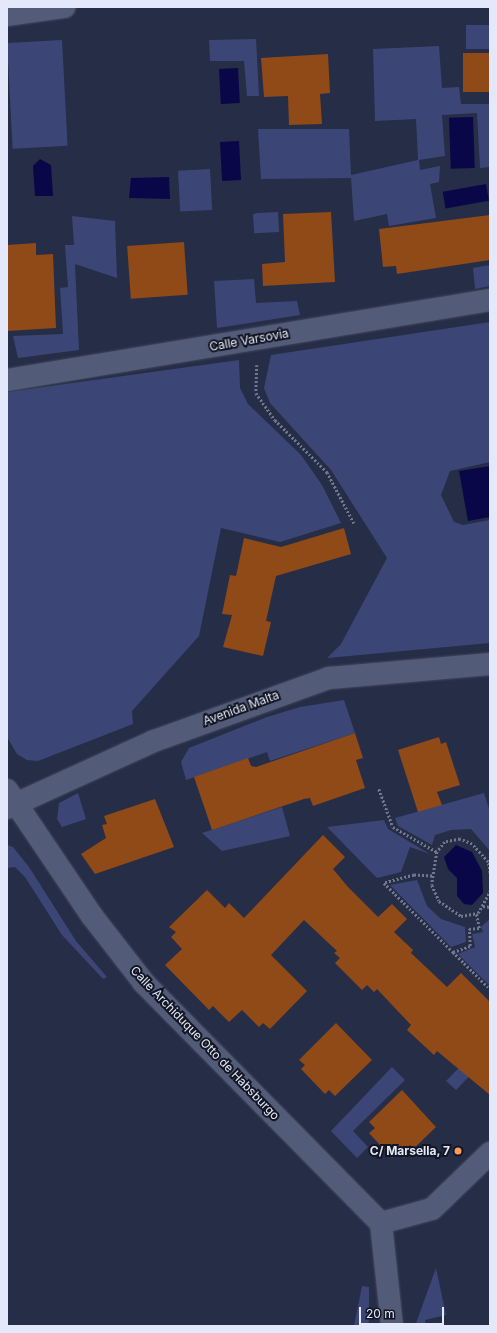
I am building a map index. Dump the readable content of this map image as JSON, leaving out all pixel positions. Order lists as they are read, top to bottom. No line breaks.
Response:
{"streets":{"street":["Calle Varsovia","Avenida Malta","Calle Archiduque Otto de Habsburgo"]},"crossings":[["Avenida Malta","Calle Archiduque Otto de Habsburgo"]],"places":["C/ Marsella, 7"],"scale_bar":"20 m"}
